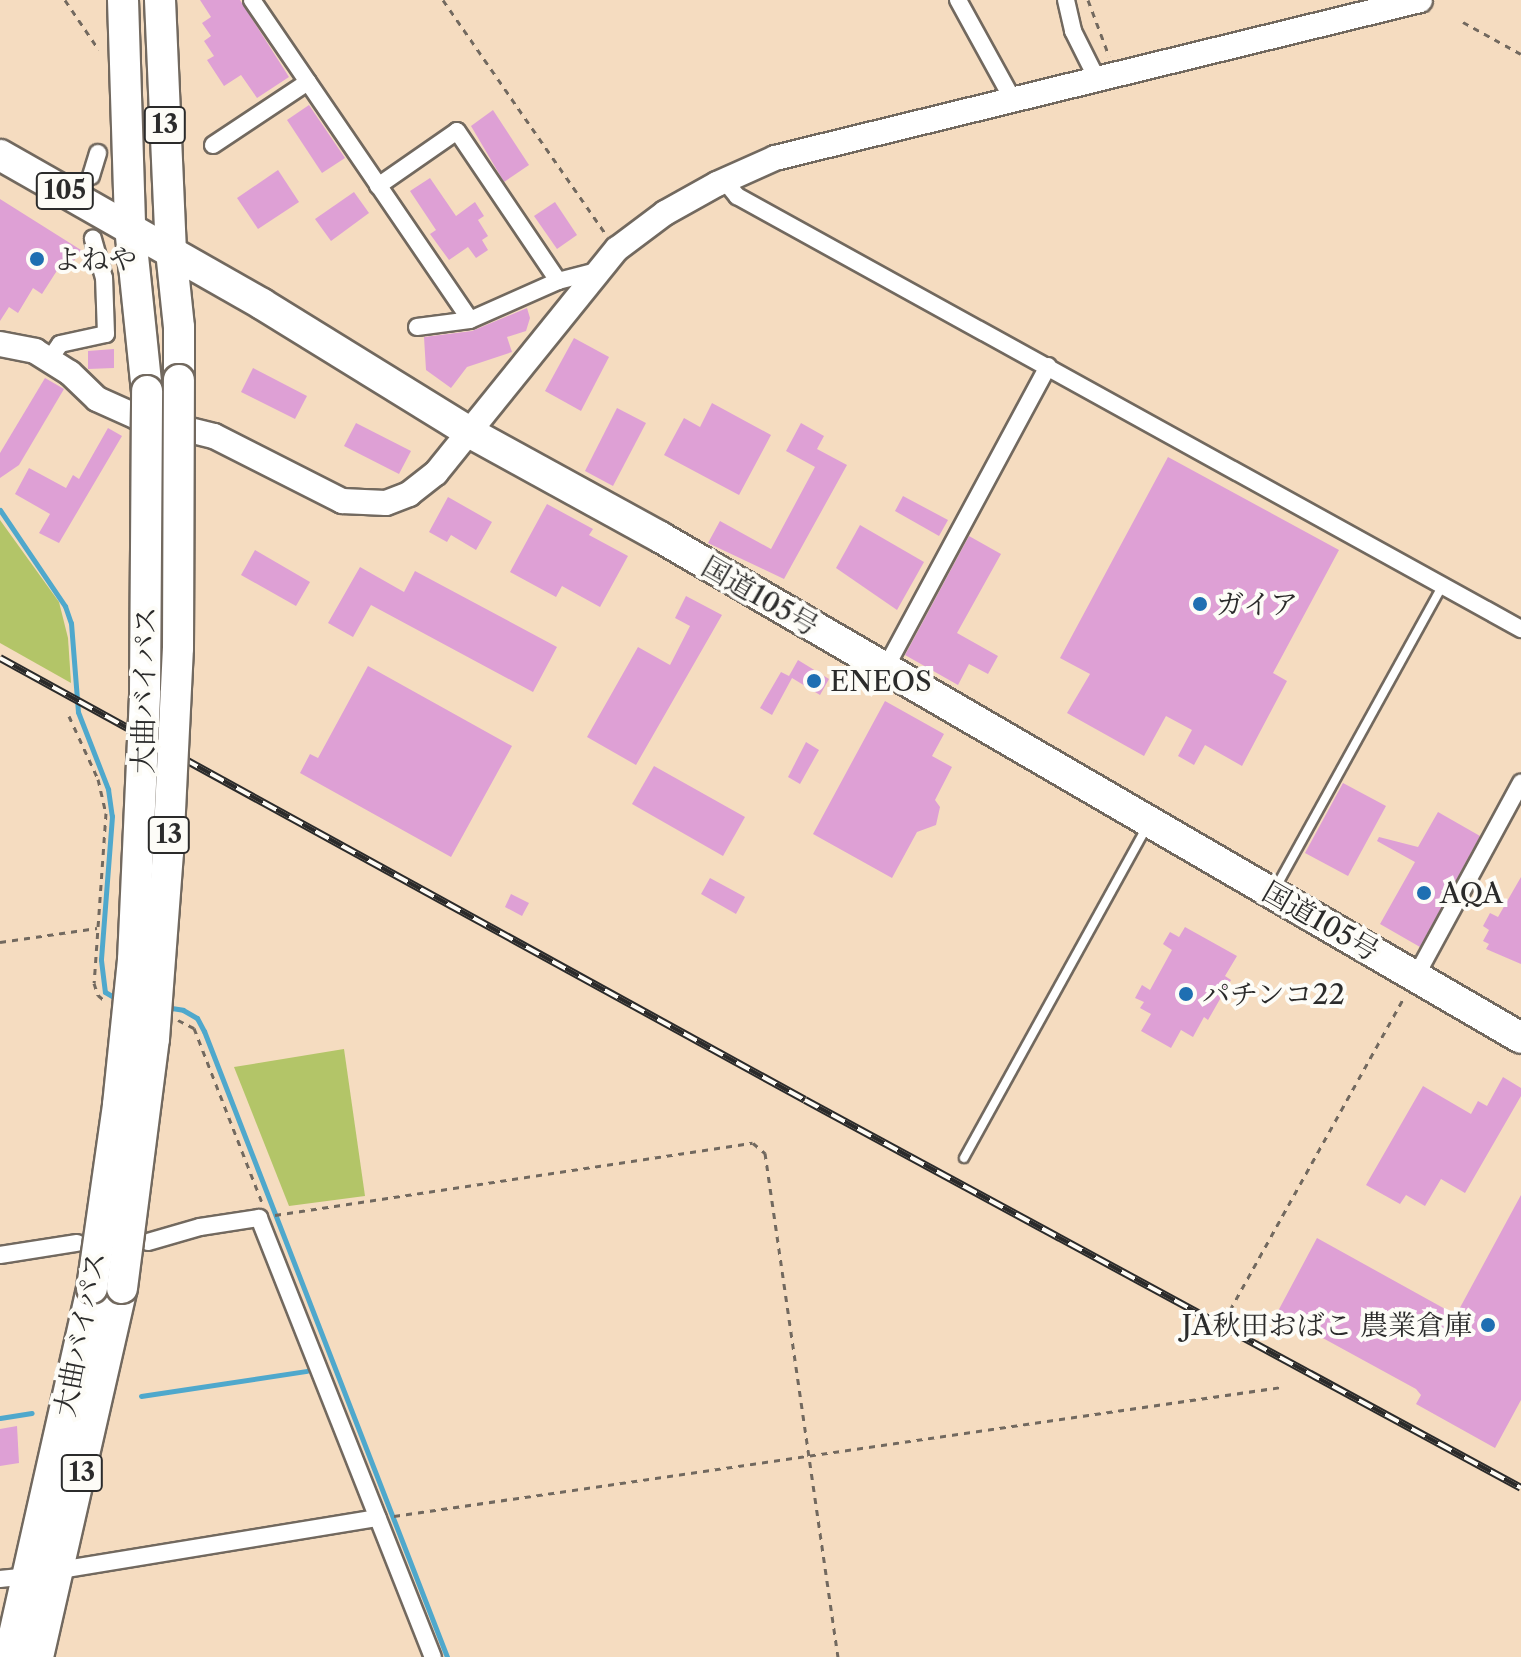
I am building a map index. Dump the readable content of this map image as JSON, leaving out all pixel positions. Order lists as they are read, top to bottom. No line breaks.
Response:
{"streets":{"highway":["13","105","国道105号","大曲バイパス"]},"crossings":[["国道105号","大曲バイパス"]],"places":["よねや","ガイア","ENEOS","AQA","パチンコ22","JA秋田おばこ 農業倉庫"]}
